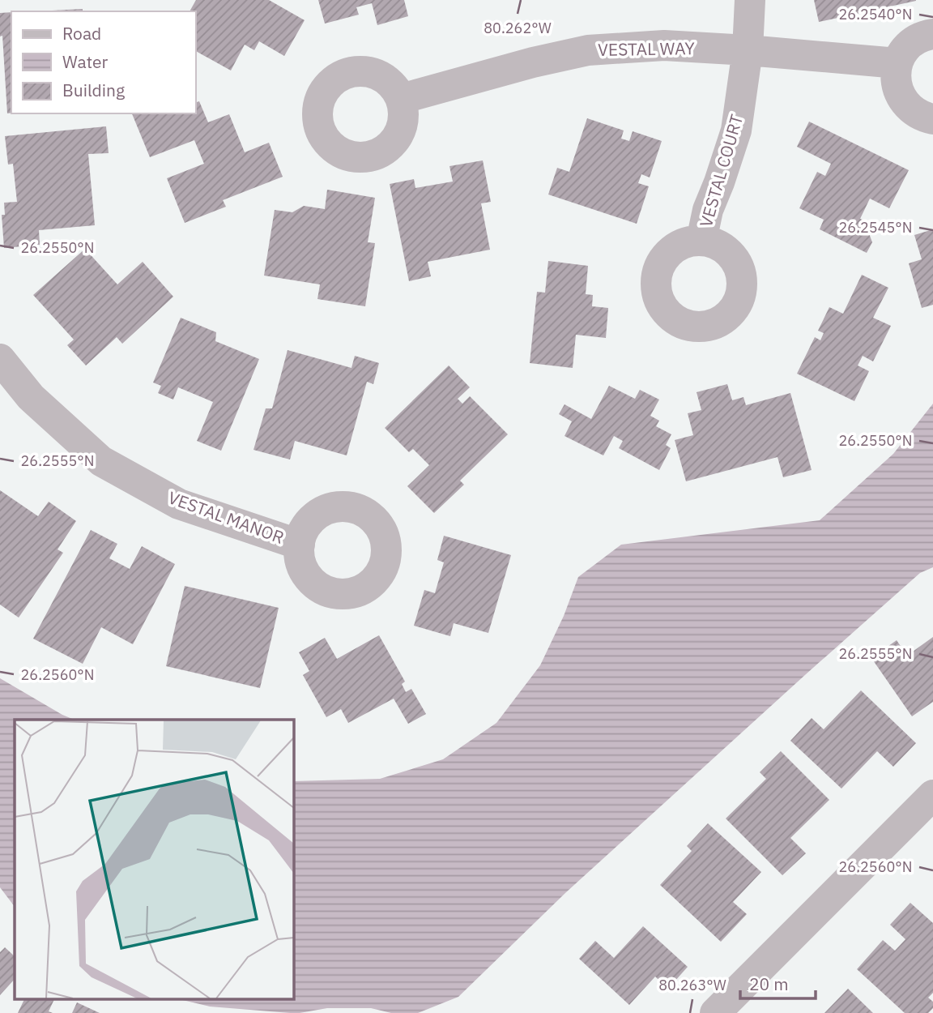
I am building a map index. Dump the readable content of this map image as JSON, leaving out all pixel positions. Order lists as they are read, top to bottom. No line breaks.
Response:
{"streets":{"street":["VESTAL WAY","VESTAL COURT","VESTAL MANOR"]},"crossings":[["VESTAL WAY","VESTAL COURT"]],"legend":["Road","Water","Building"],"scale_bar":"20 m","coordinates":["26.2540°N","80.262°W","26.2545°N","26.2550°N","26.2555°N","26.2560°N","80.263°W"]}
